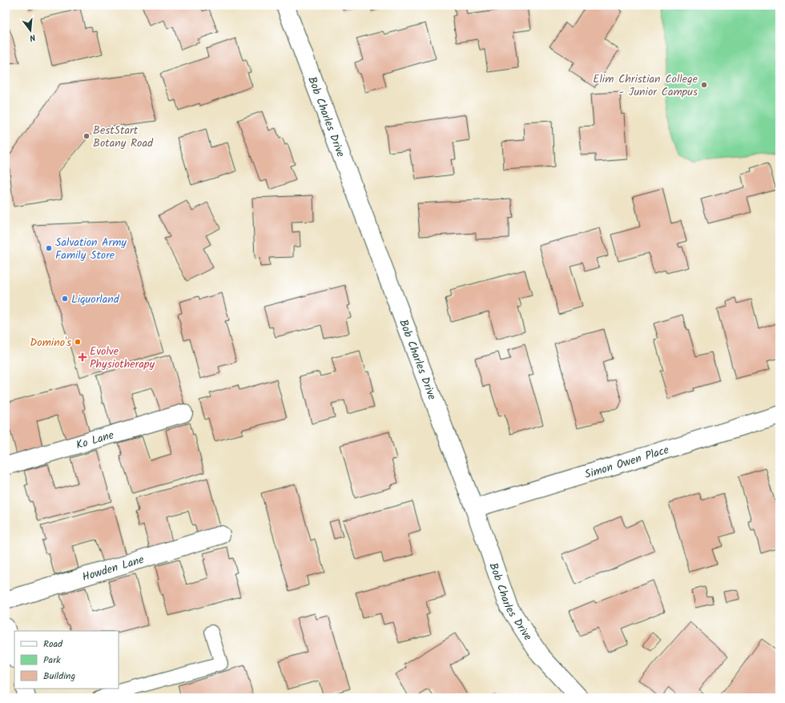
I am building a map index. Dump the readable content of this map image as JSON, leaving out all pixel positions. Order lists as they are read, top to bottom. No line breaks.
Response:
{"streets":{"street":["Bob Charles Drive","Ko Lane","Simon Owen Place","Howden Lane"]},"crossings":[["Bob Charles Drive","Simon Owen Place"]],"places":{"other":["Elim Christian College - Junior Campus","BestStart Botany Road","Salvation Army Family Store","Liquorland","Domino's"],"health":["Evolve Physiotherapy"]},"legend":["Road","Park","Building"],"north":"bottom"}
